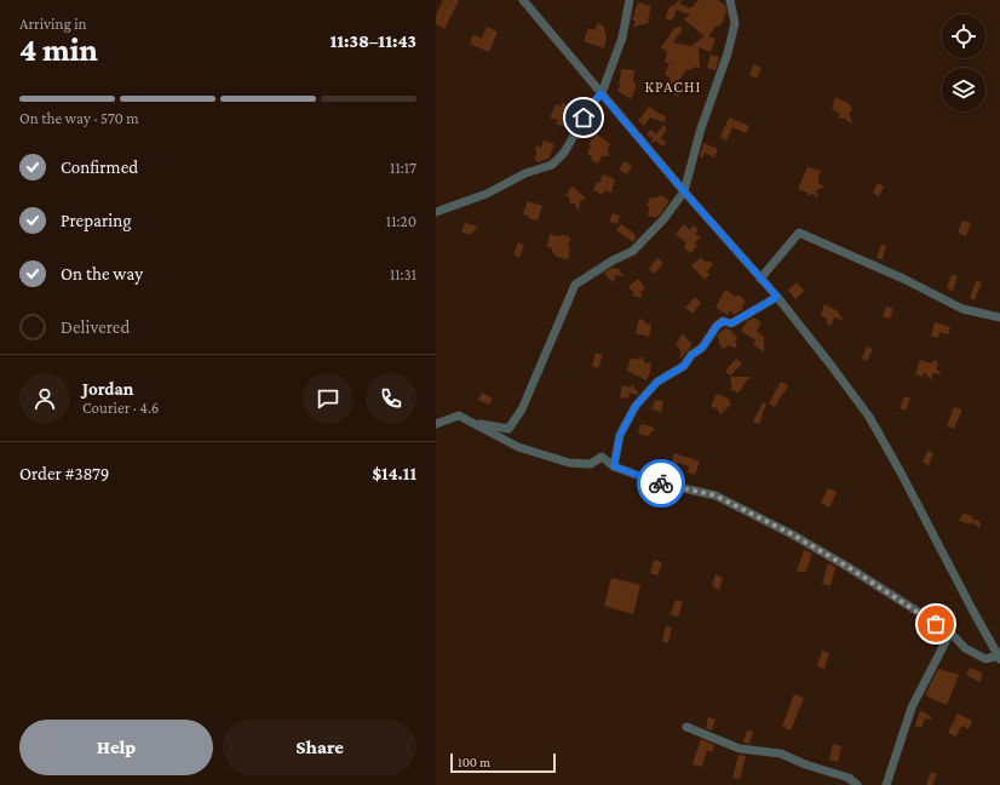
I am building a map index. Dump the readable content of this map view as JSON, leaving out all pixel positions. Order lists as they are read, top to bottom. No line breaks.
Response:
{"districts":["KPACHI"],"scale_bar":"100 m","page":{"heading":["4 min","Arriving in","11:38–11:43"],"panel":["Jordan","Courier · 4.6","Order #3879","$14.11"],"bar":"On the way · 570 m","list":[["Confirmed","11:17"],["Preparing","11:20"],["On the way","11:31"],"Delivered"],"buttons":["Help","Share"],"scale":"100 m"}}
